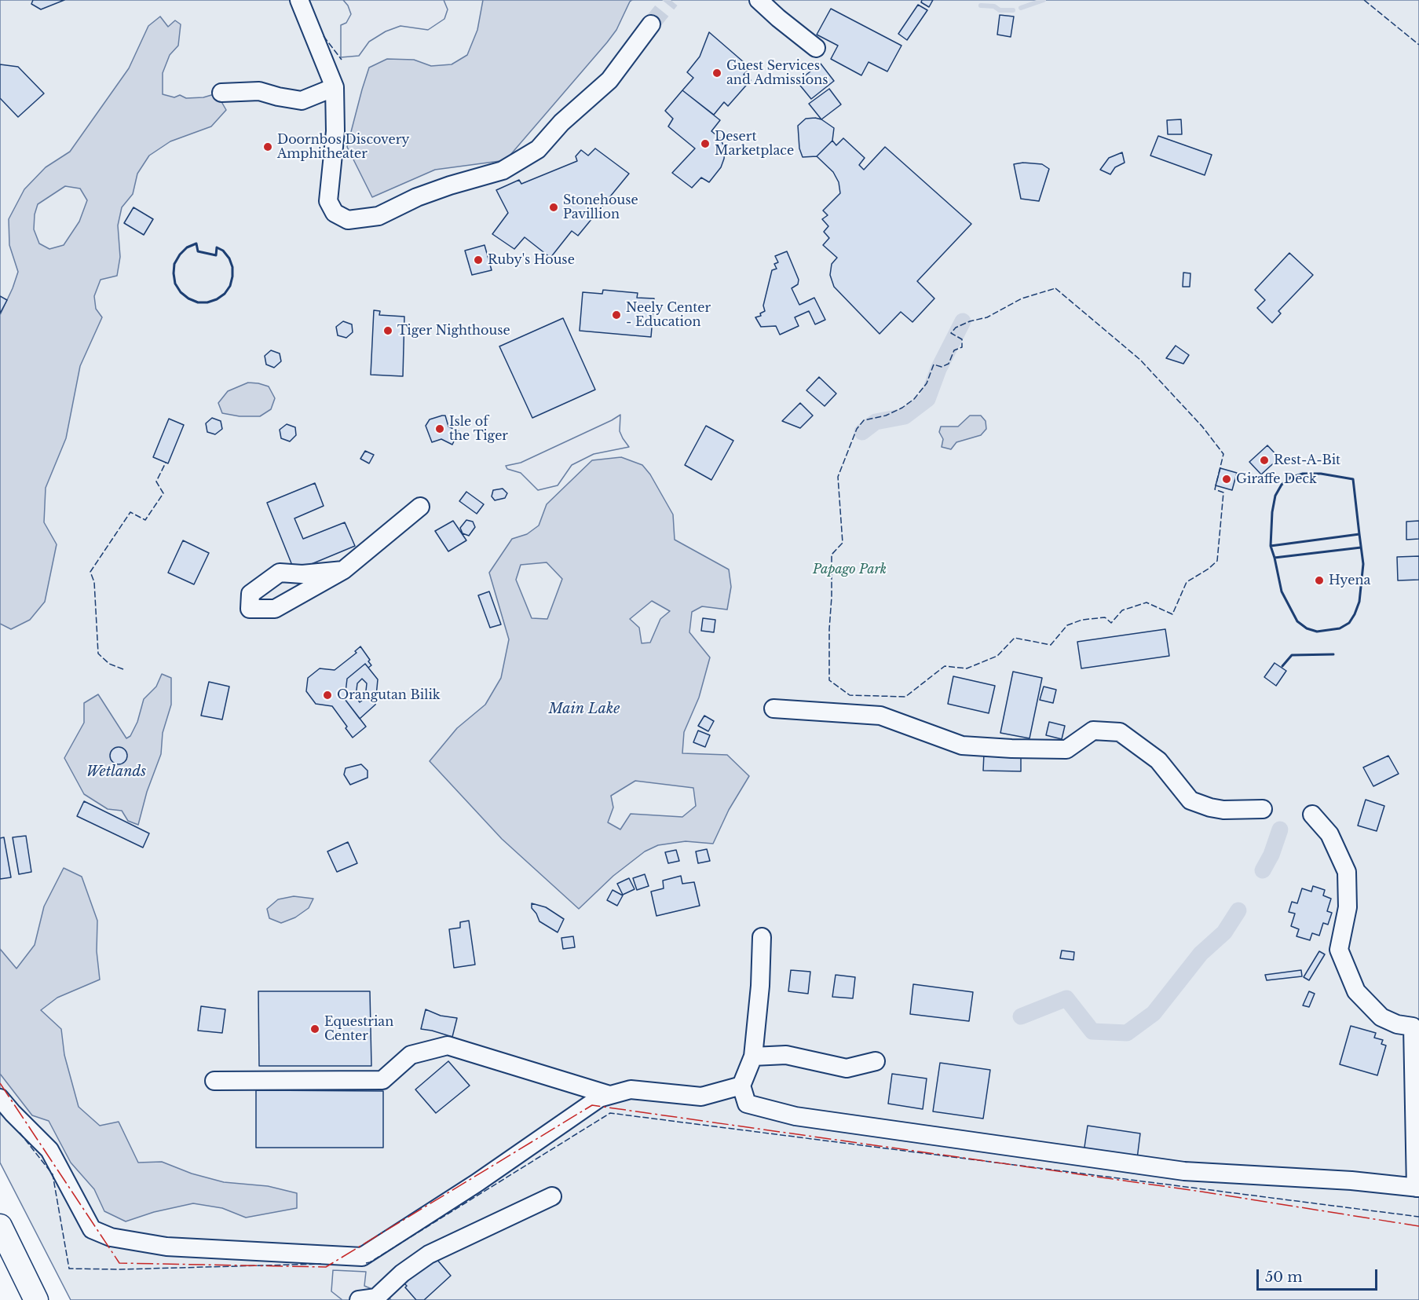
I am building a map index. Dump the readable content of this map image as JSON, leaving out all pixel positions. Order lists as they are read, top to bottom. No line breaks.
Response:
{"water":["Main Lake","Wetlands"],"parks":["Papago Park"],"places":["Guest Services and Admissions","Desert Marketplace","Doornbos Discovery Amphitheater","Stonehouse Pavillion","Ruby's House","Neely Center - Education","Tiger Nighthouse","Isle of the Tiger","Rest-A-Bit","Giraffe Deck","Hyena","Orangutan Bilik","Equestrian Center"],"scale_bar":"50 m"}
